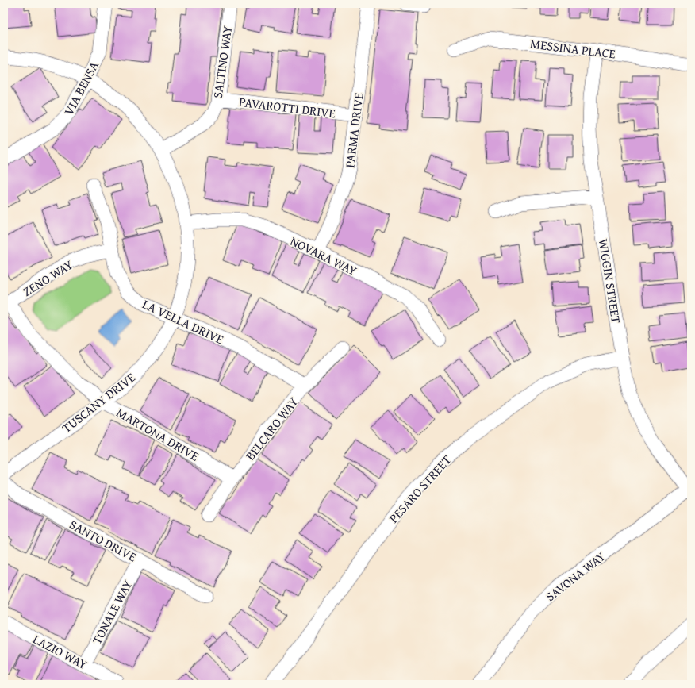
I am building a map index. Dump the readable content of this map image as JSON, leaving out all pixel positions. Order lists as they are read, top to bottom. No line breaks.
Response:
{"streets":{"street":["MESSINA PLACE","SALTINO WAY","VIA BENSA","PAVAROTTI DRIVE","PARMA DRIVE","NOVARA WAY","ZENO WAY","WIGGIN STREET","LA VELLA DRIVE","TUSCANY DRIVE","BELCARO WAY","MARTONA DRIVE","PESARO STREET","SANTO DRIVE","SAVONA WAY","TONALE WAY","LAZIO WAY"]},"crossings":[["MESSINA PLACE","WIGGIN STREET"],["SALTINO WAY","PAVAROTTI DRIVE"],["SALTINO WAY","TUSCANY DRIVE"],["VIA BENSA","TUSCANY DRIVE"],["PAVAROTTI DRIVE","PARMA DRIVE"],["PARMA DRIVE","NOVARA WAY"],["NOVARA WAY","TUSCANY DRIVE"],["ZENO WAY","LA VELLA DRIVE"],["ZENO WAY","MARTONA DRIVE"],["WIGGIN STREET","PESARO STREET"],["WIGGIN STREET","SAVONA WAY"],["LA VELLA DRIVE","TUSCANY DRIVE"],["LA VELLA DRIVE","BELCARO WAY"],["TUSCANY DRIVE","MARTONA DRIVE"],["BELCARO WAY","MARTONA DRIVE"],["SANTO DRIVE","TONALE WAY"],["TONALE WAY","LAZIO WAY"]]}
